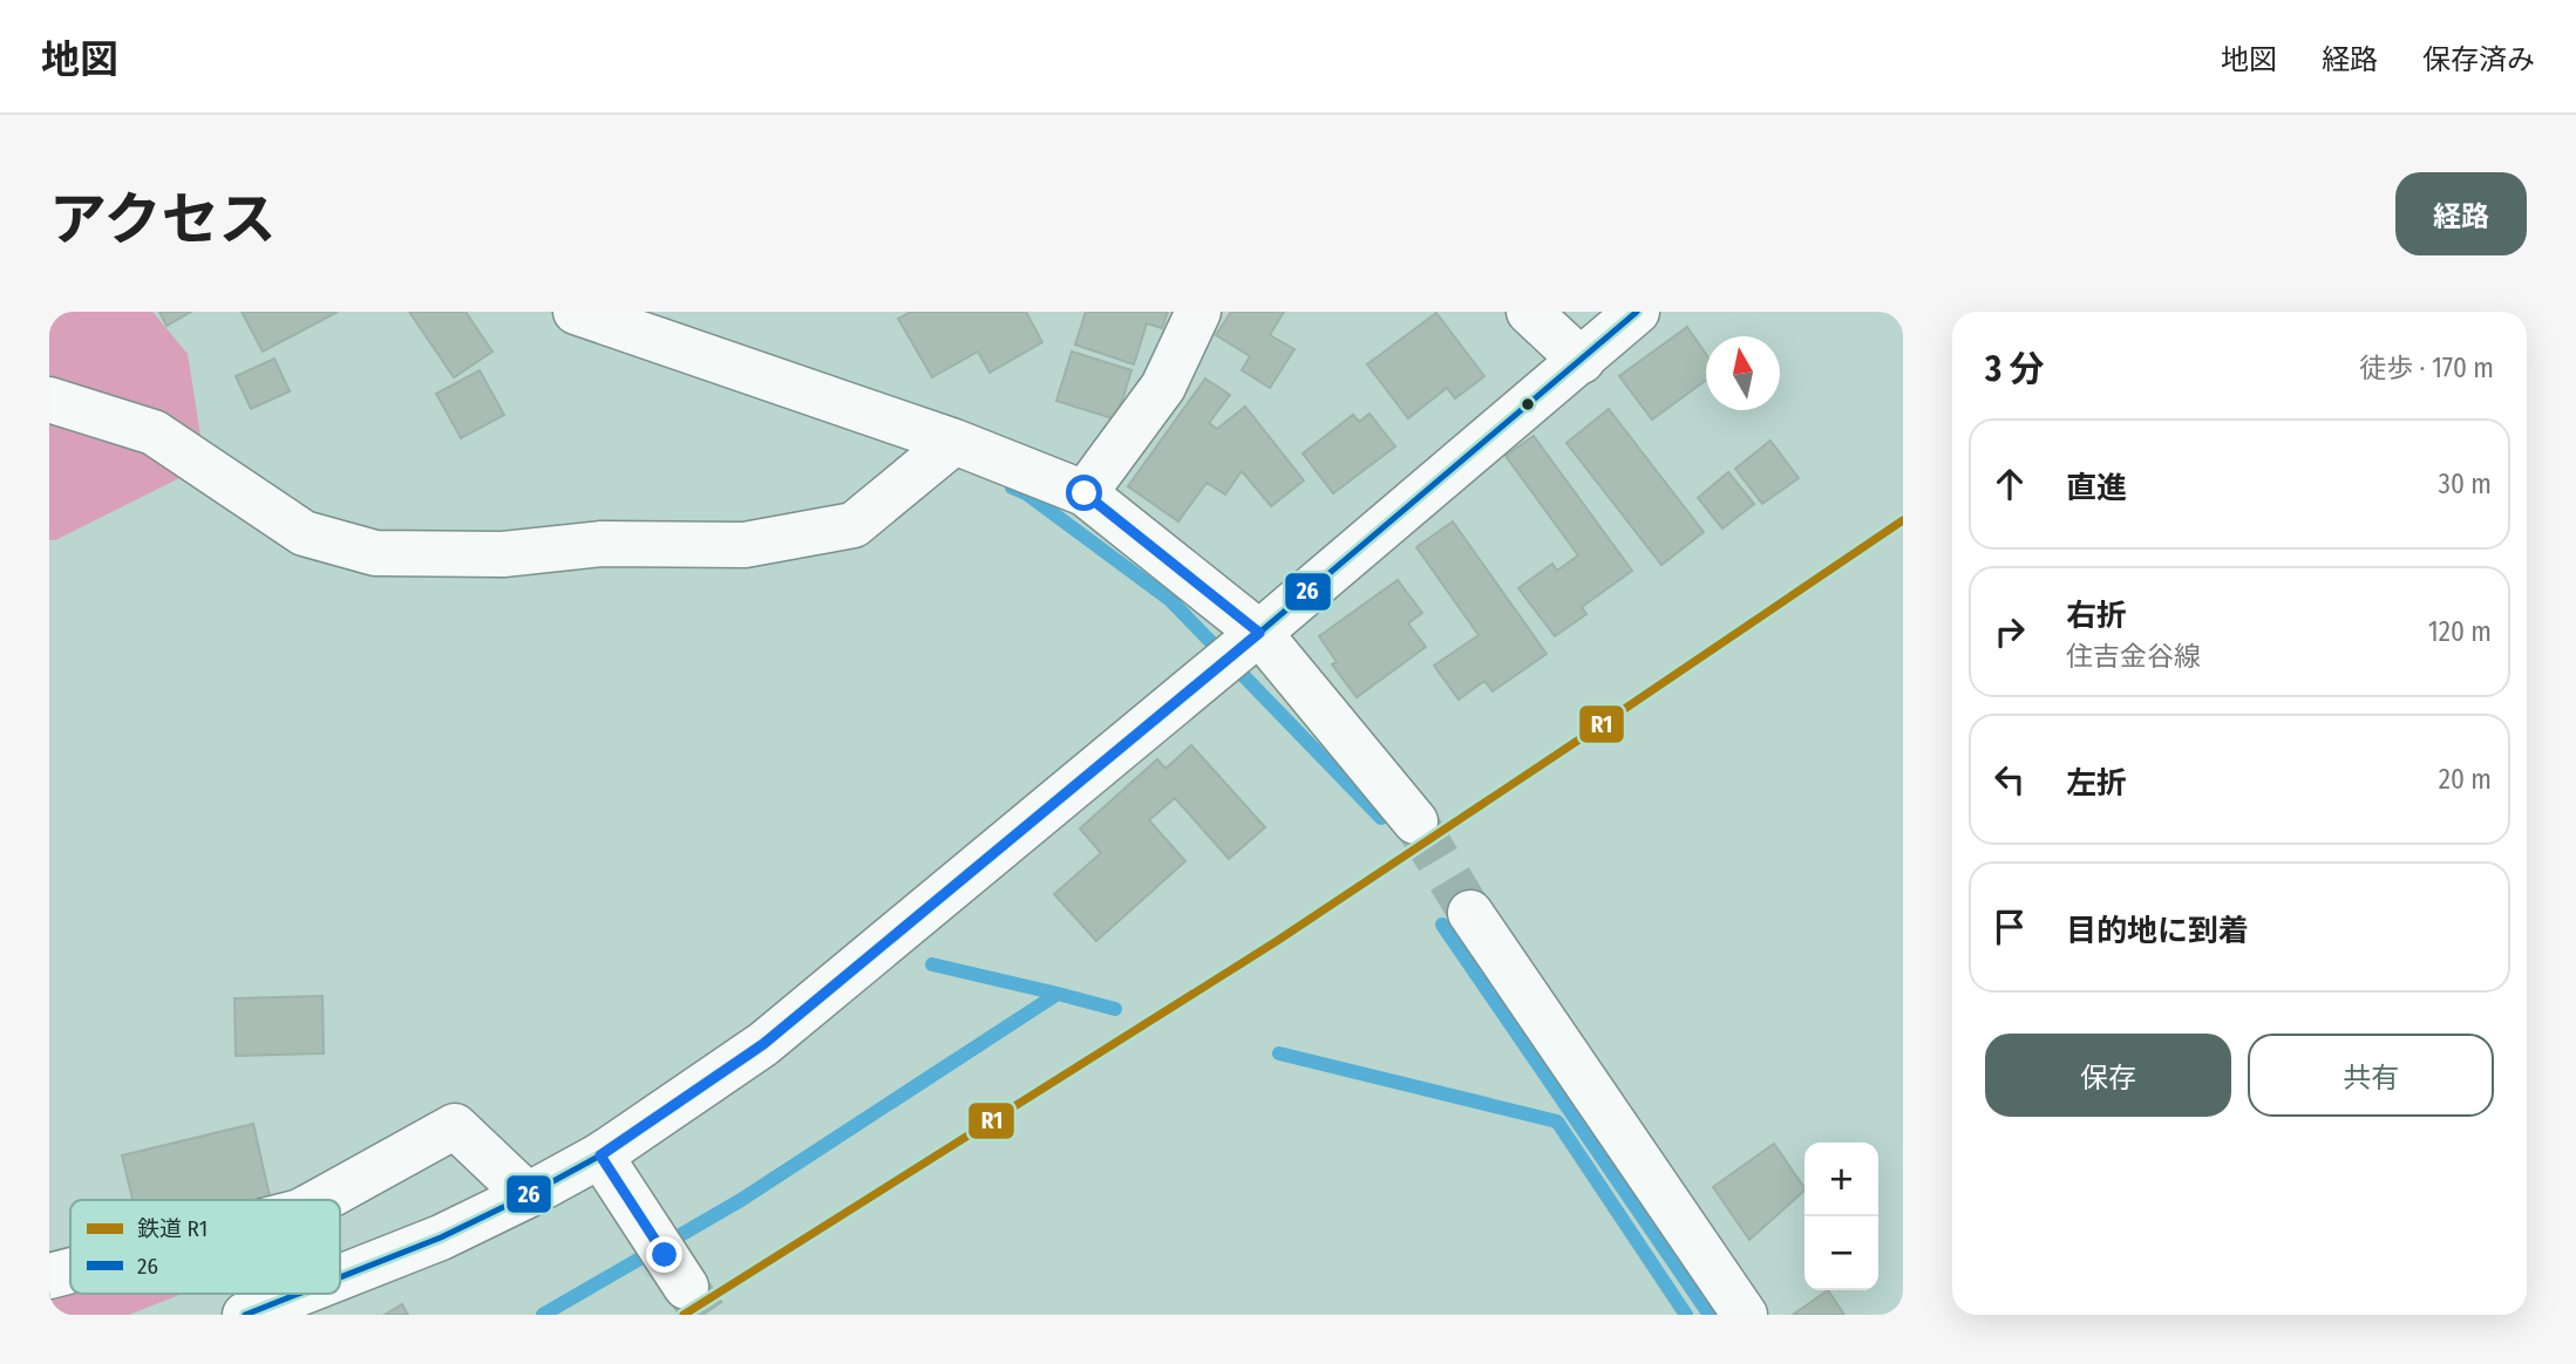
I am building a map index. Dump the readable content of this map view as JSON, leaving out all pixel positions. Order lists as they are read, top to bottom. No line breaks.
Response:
{"lines":["transit line 26","rail line R1"],"legend":["鉄道 R1","26"],"north":"top","page":{"header":"地図","nav":["地図","経路","保存済み"],"title":"アクセス","buttons":["経路",["保存","共有"]],"heading":["3 分","徒歩 · 170 m"],"list":[["直進","30 m"],["右折","住吉金谷線","120 m"],["左折","20 m"],"目的地に到着"],"map_buttons":["+","−"]}}
